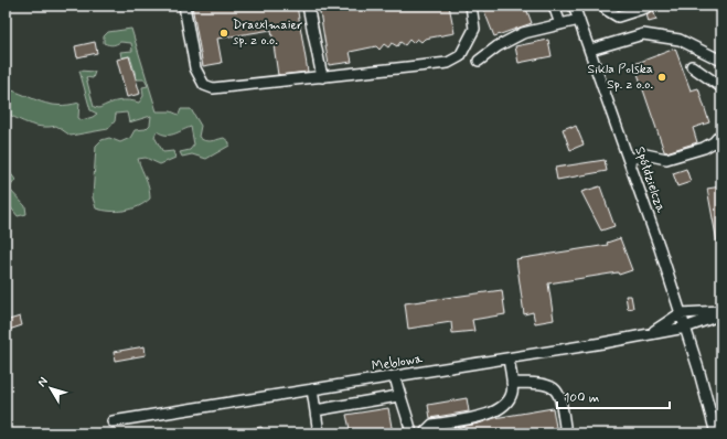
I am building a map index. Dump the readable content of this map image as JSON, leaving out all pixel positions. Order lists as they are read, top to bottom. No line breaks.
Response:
{"streets":{"street":["Spółdzielcza","Meblowa"]},"crossings":[["Spółdzielcza","Meblowa"]],"places":["Draexlmaier sp. z o.o.","Sikla Polska Sp. z o.o."],"scale_bar":"100 m","north":"top left"}
